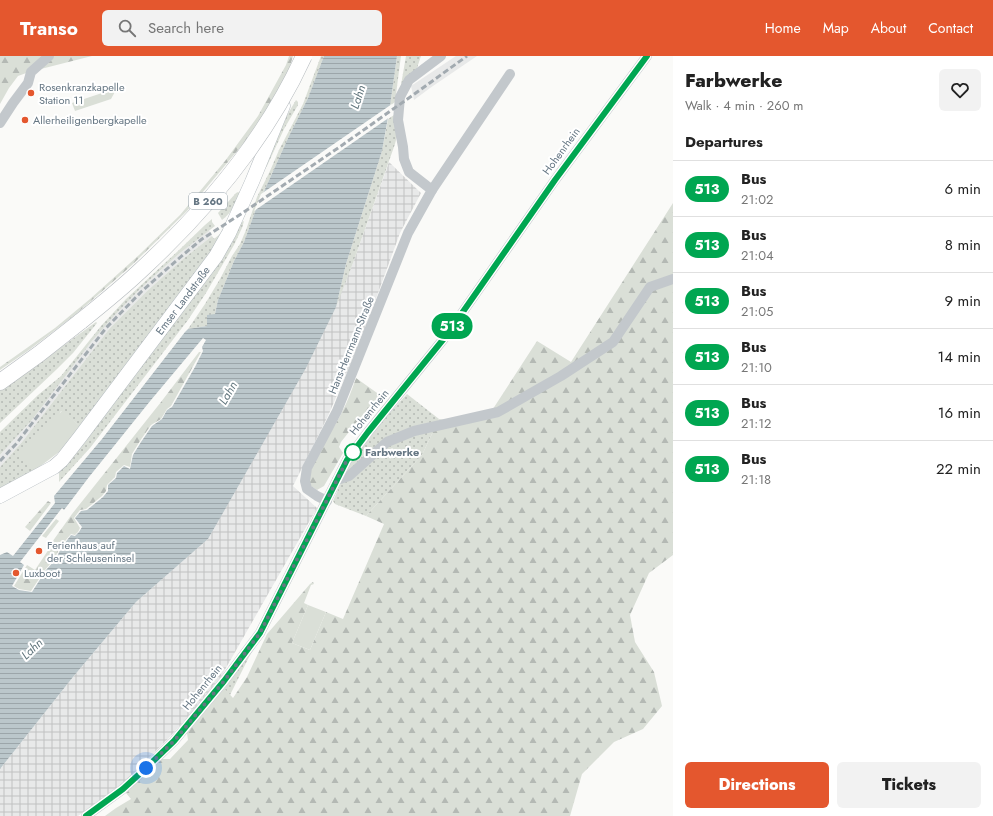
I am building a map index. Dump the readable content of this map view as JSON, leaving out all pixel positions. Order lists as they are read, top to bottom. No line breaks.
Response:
{"streets":{"main road":["B 260"],"street":["Hohenrhein","Emser Landstraße","Hans-Herrmann-Straße"]},"crossings":[["Hohenrhein","Hans-Herrmann-Straße"]],"water":["Lahn"],"places":["Rosenkranzkapelle Station 11","Allerheiligenbergkapelle","Farbwerke","Ferienhaus auf der Schleuseninsel","Luxboot"],"lines":["bus line 513"],"page":{"header":"Transo","search":"Search here","nav":["Home","Map","About","Contact"],"on_map":"513","heading":[["Farbwerke","Walk · 4 min · 260 m"],"Departures"],"list":[{"mark":"513","name":"Bus","note":"21:02","value":"6 min"},{"mark":"513","name":"Bus","note":"21:04","value":"8 min"},{"mark":"513","name":"Bus","note":"21:05","value":"9 min"},{"mark":"513","name":"Bus","note":"21:10","value":"14 min"},{"mark":"513","name":"Bus","note":"21:12","value":"16 min"},{"mark":"513","name":"Bus","note":"21:18","value":"22 min"}],"buttons":["Directions","Tickets"]}}
